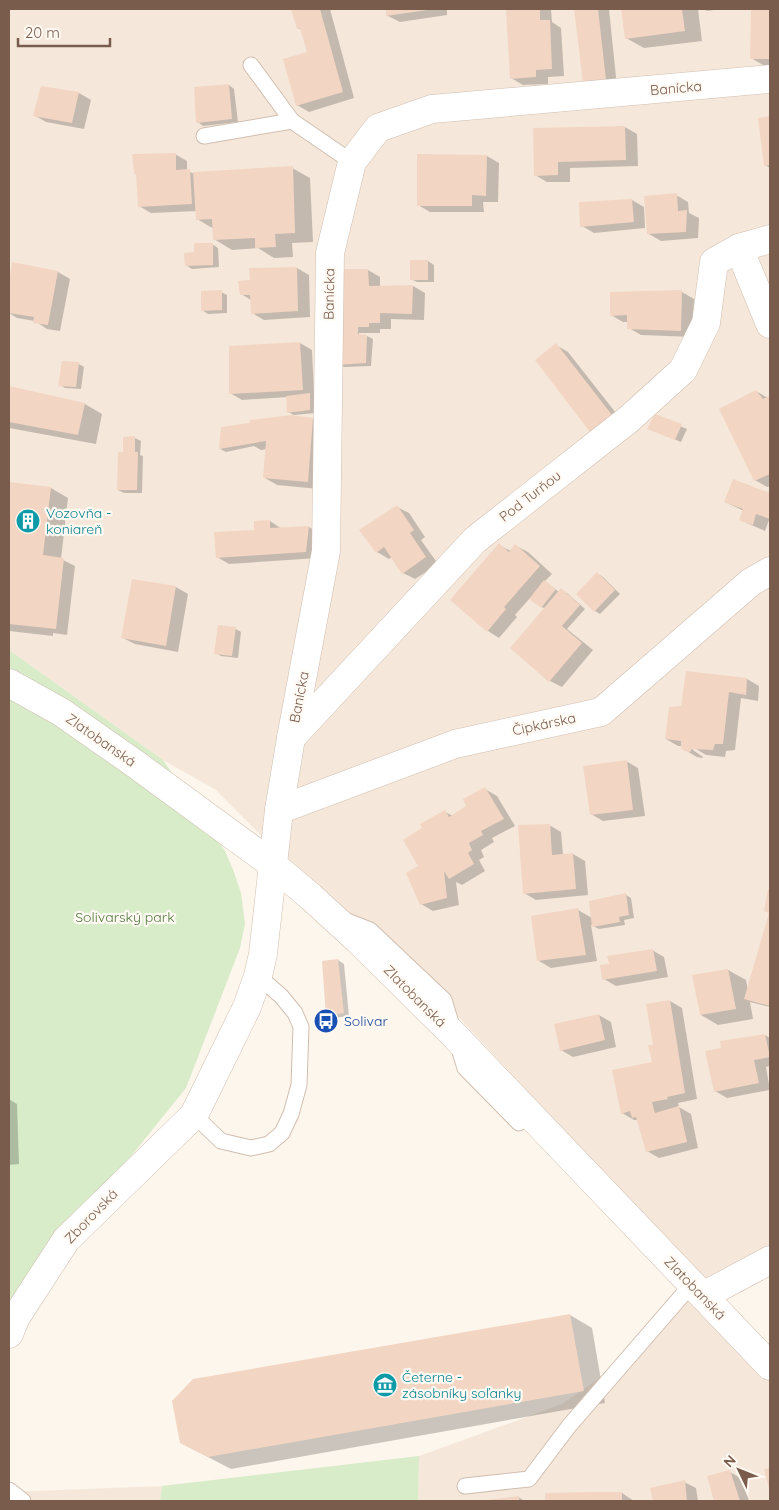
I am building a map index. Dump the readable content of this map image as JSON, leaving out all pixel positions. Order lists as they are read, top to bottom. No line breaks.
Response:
{"streets":{"street":["Banícka","Pod Turňou","Čipkárska","Zlatobanská","Zborovská"]},"crossings":[["Banícka","Pod Turňou"],["Banícka","Čipkárska"],["Banícka","Zlatobanská"],["Banícka","Zborovská"],["Zlatobanská","Zborovská"]],"parks":["Solivarský park"],"places":{"building":["Vozovňa - koniareň"],"bus stop":["Solivar"],"museum":["Četerne - zásobníky soľanky"]},"scale_bar":"20 m","north":"top left"}
